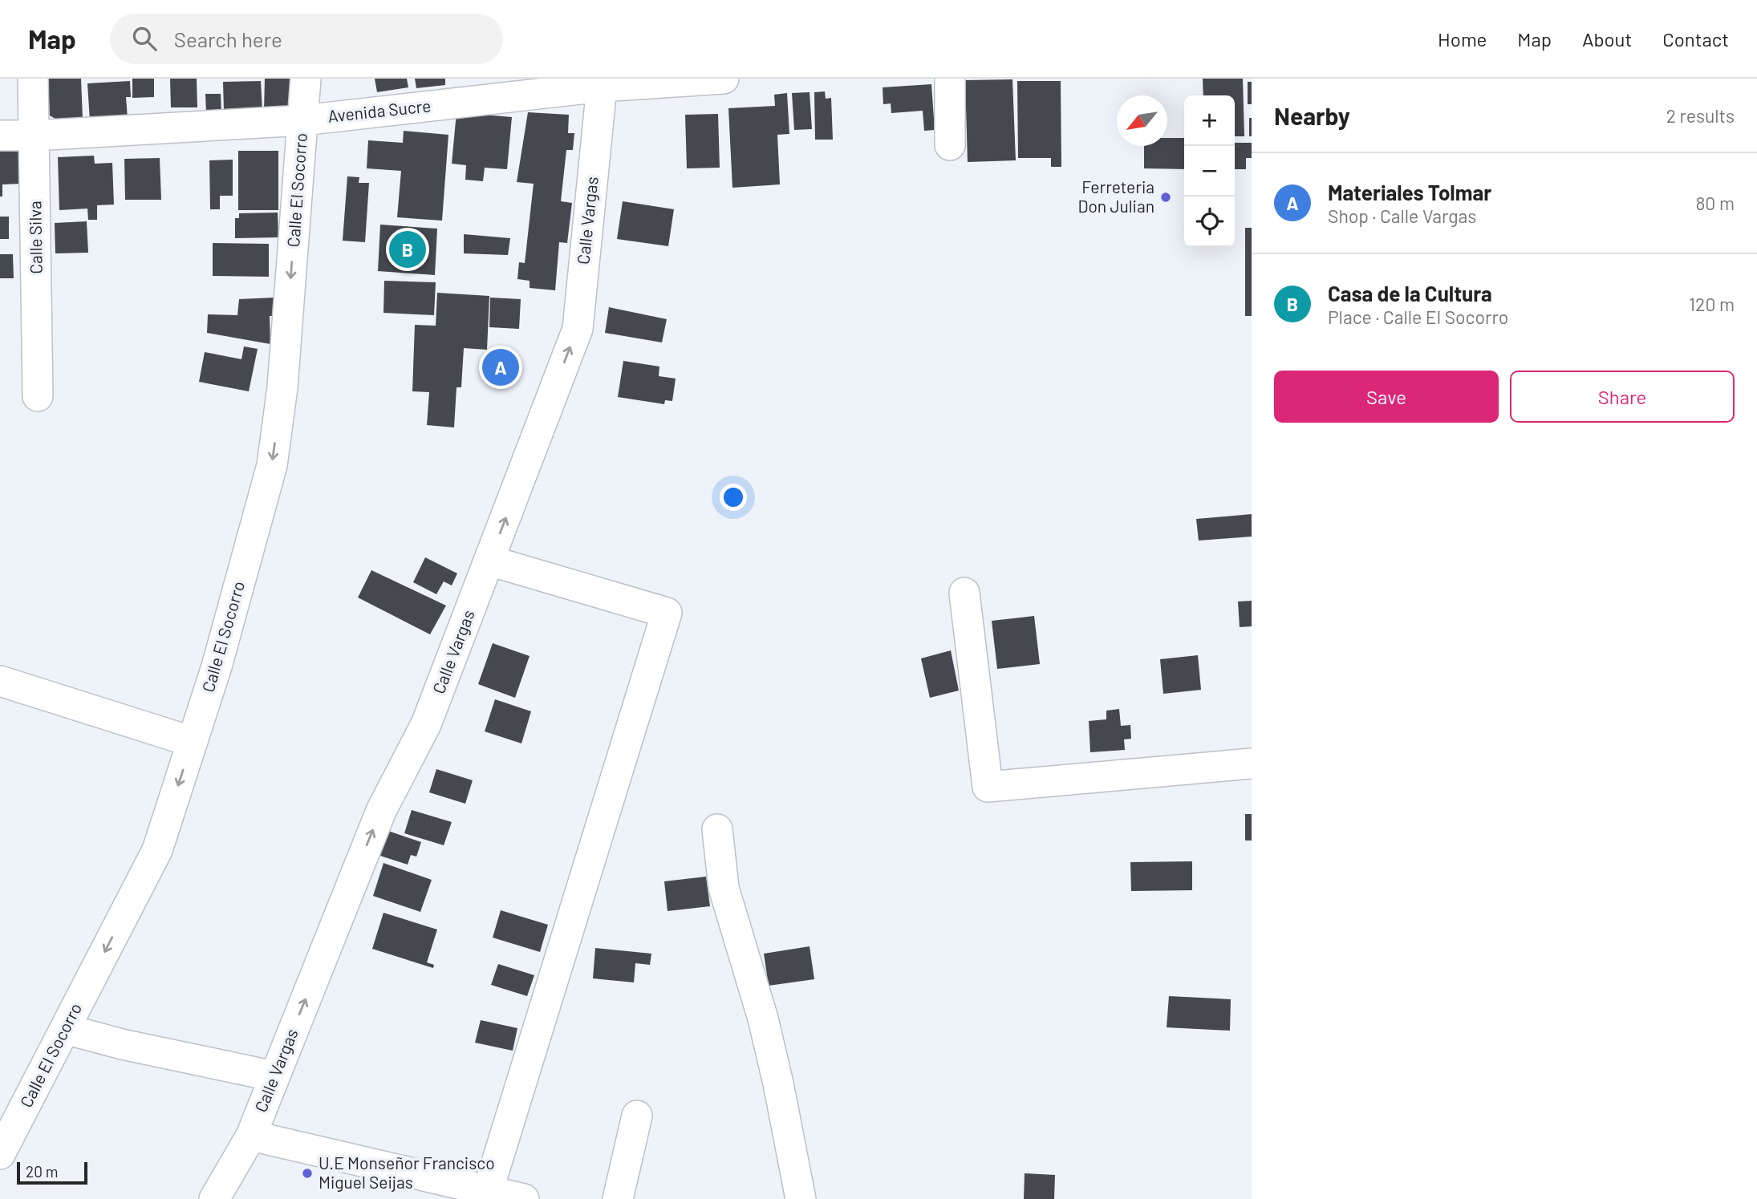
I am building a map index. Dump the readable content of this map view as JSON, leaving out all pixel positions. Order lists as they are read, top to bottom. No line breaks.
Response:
{"streets":{"street":["Avenida Sucre","Calle El Socorro","Calle Vargas","Calle Silva"]},"crossings":[["Avenida Sucre","Calle El Socorro"],["Avenida Sucre","Calle Vargas"],["Avenida Sucre","Calle Silva"]],"one_way":["Calle El Socorro","Calle Vargas"],"places":["Ferreteria Don Julian","U.E Monseñor Francisco Miguel Seijas"],"scale_bar":"20 m","north":"bottom left","page":{"header":"Map","search":"Search here","nav":["Home","Map","About","Contact"],"heading":["Nearby","2 results"],"map_buttons":["+","−"],"list":[{"mark":"A","name":"Materiales Tolmar","note":"Shop · Calle Vargas","value":"80 m"},{"mark":"B","name":"Casa de la Cultura","note":"Place · Calle El Socorro","value":"120 m"}],"pins":["B","A"],"buttons":["Save","Share"],"scale":"20 m"}}
